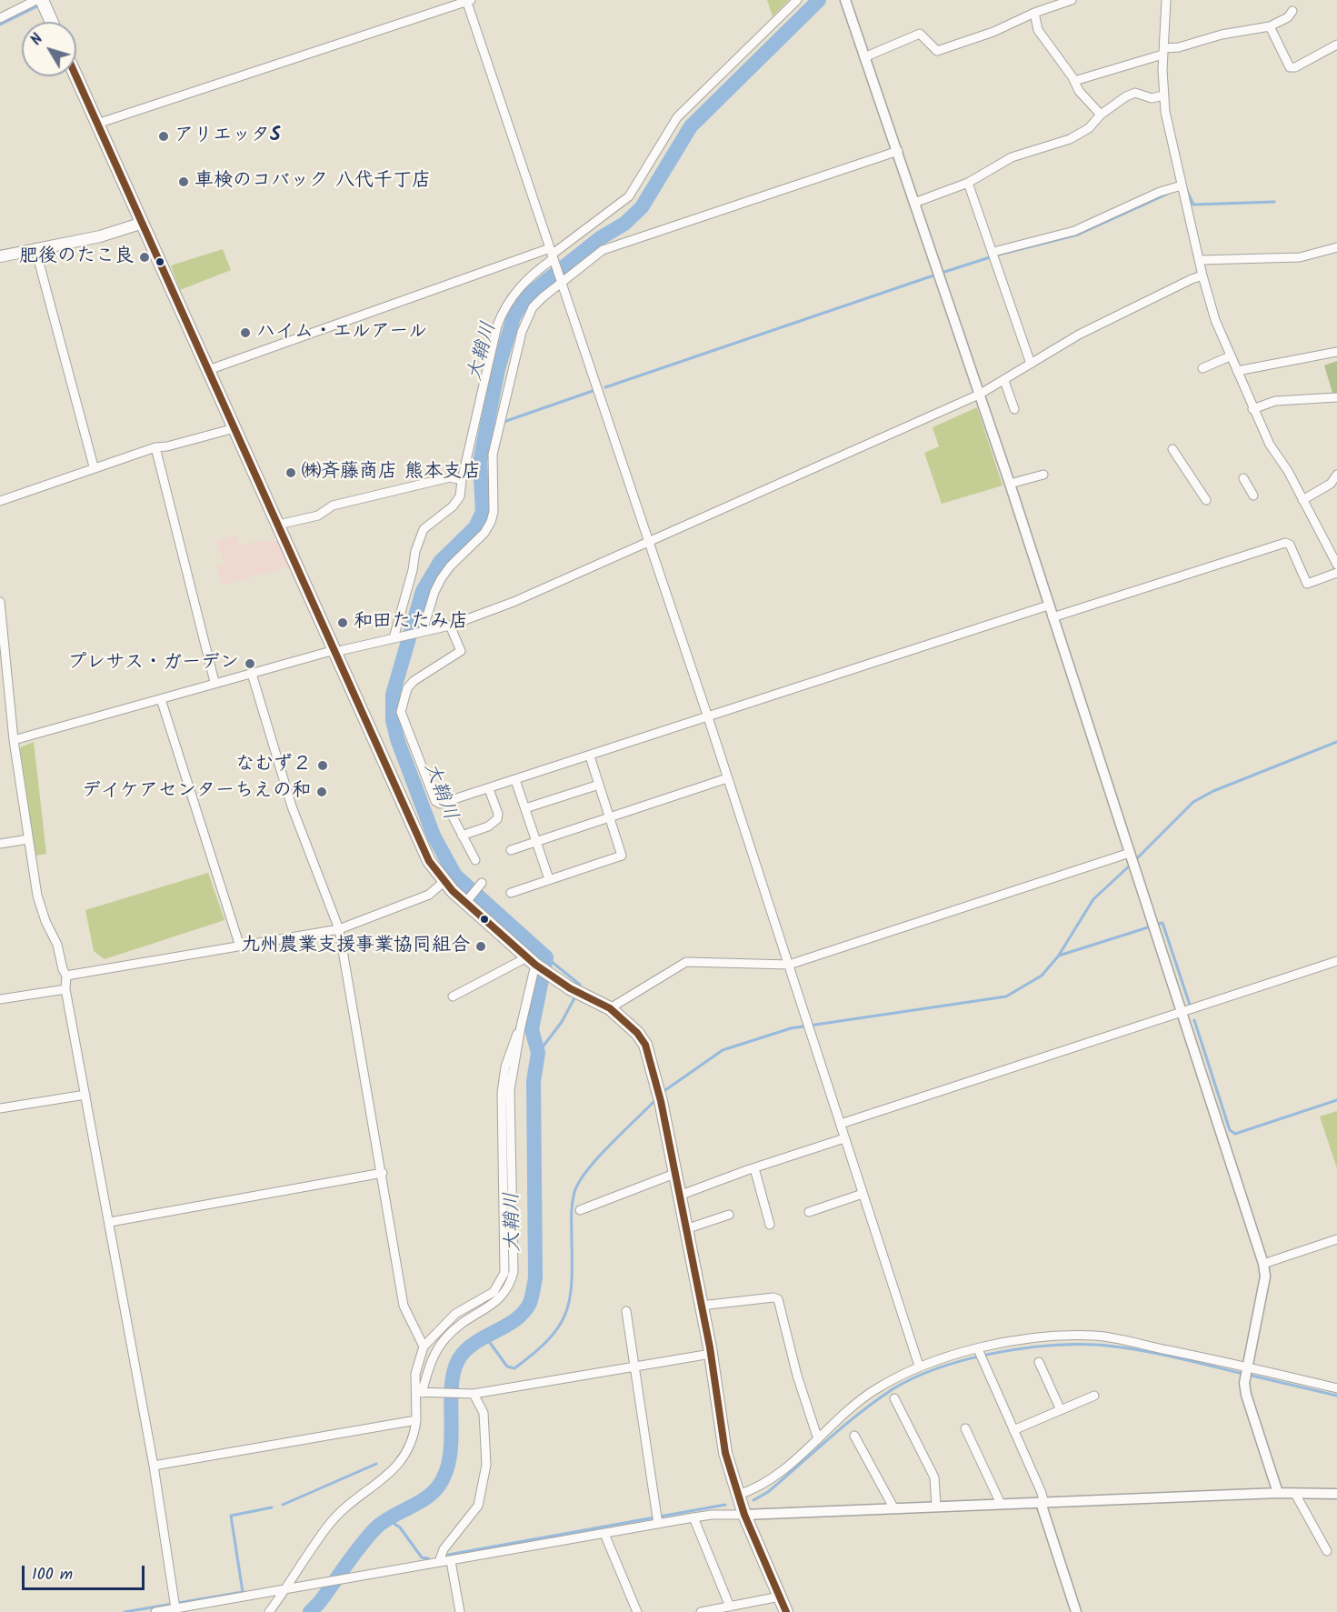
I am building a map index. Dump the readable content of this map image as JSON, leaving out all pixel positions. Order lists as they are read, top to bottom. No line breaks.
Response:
{"water":["大鞘川"],"places":["アリエッタS","車検のコバック 八代千丁店","肥後のたこ良","ハイム・エルアール","㈱斉藤商店 熊本支店","和田たたみ店","プレサス・ガーデン","なむず２","デイケアセンターちえの和","九州農業支援事業協同組合"],"scale_bar":"100 m","north":"top left"}
